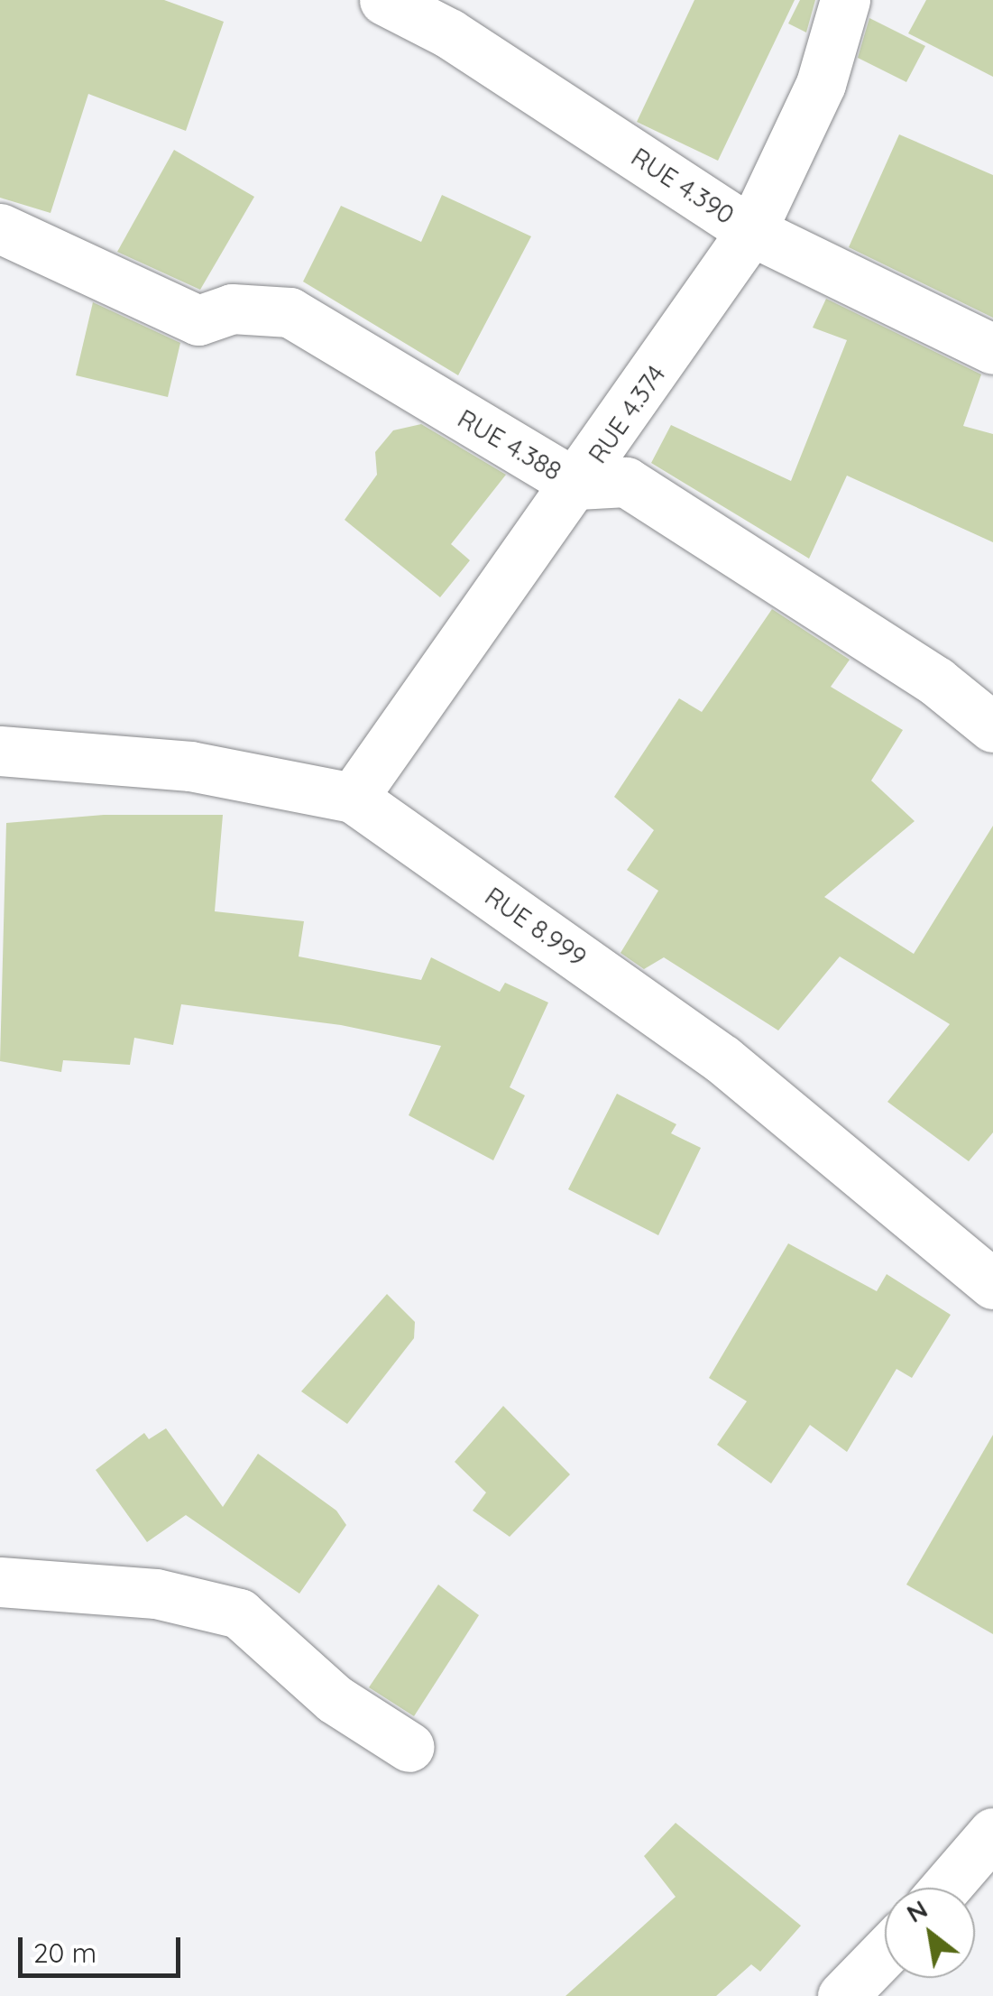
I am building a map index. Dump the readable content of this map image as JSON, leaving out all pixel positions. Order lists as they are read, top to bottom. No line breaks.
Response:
{"streets":{"street":["RUE 4.390","RUE 4.374","RUE 4.388","RUE 8.999"]},"crossings":[["RUE 4.390","RUE 4.374"],["RUE 4.374","RUE 4.388"],["RUE 4.374","RUE 8.999"]],"scale_bar":"20 m","north":"top left"}
